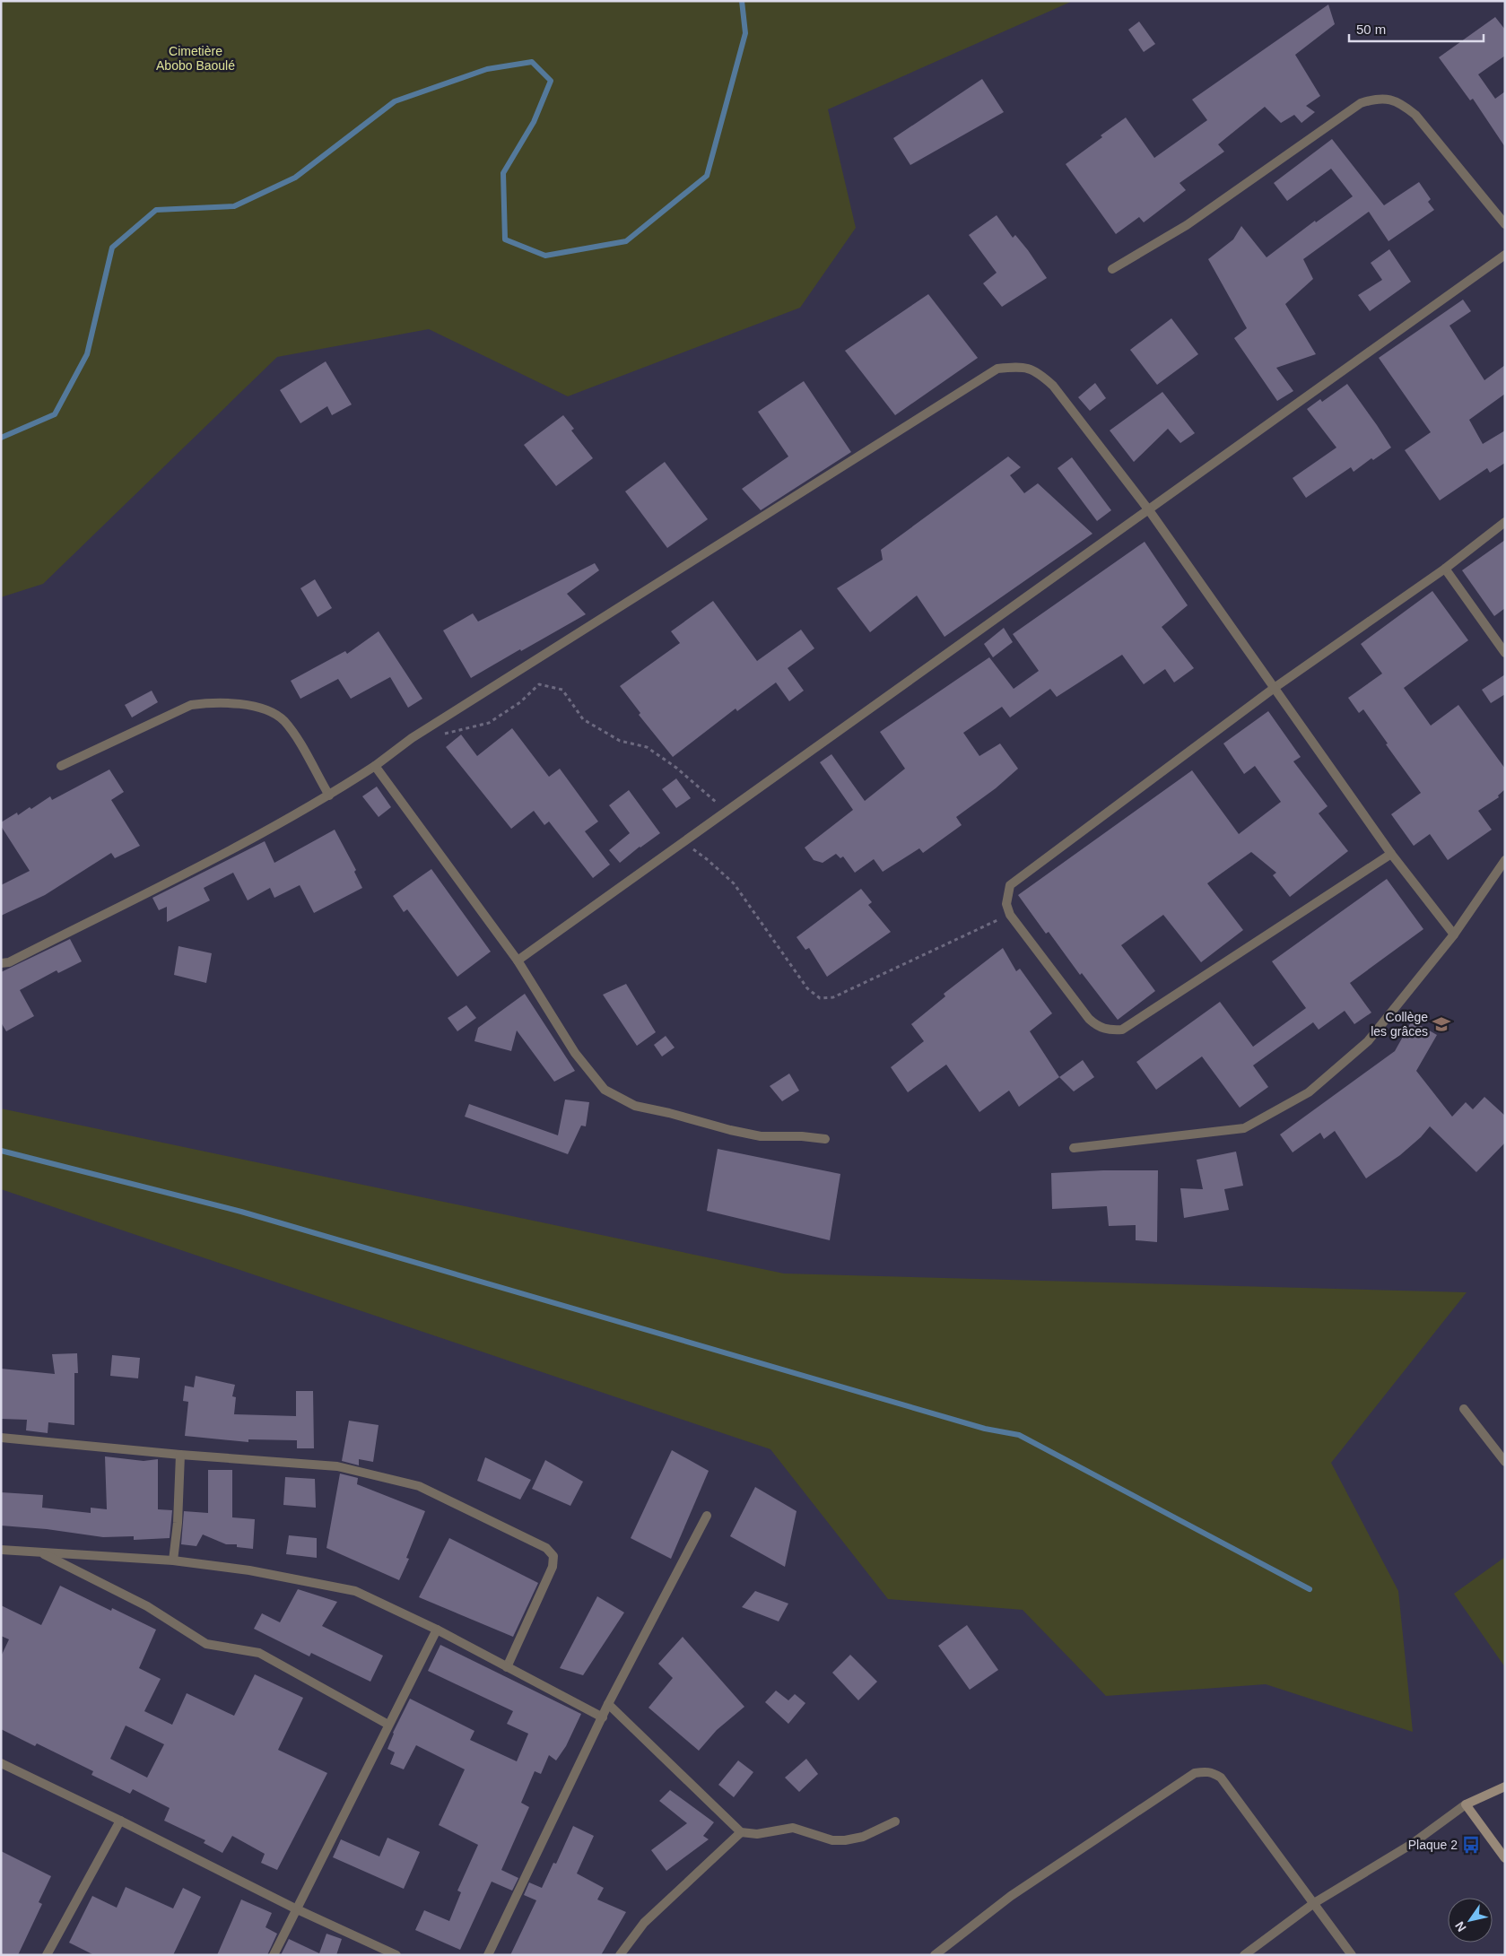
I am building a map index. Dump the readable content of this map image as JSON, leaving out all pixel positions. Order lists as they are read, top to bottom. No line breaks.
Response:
{"parks":["Cimetière Abobo Baoulé"],"places":{"school or university":["Collège les grâces"],"bus stop":["Plaque 2"]},"scale_bar":"50 m","north":"bottom left"}
